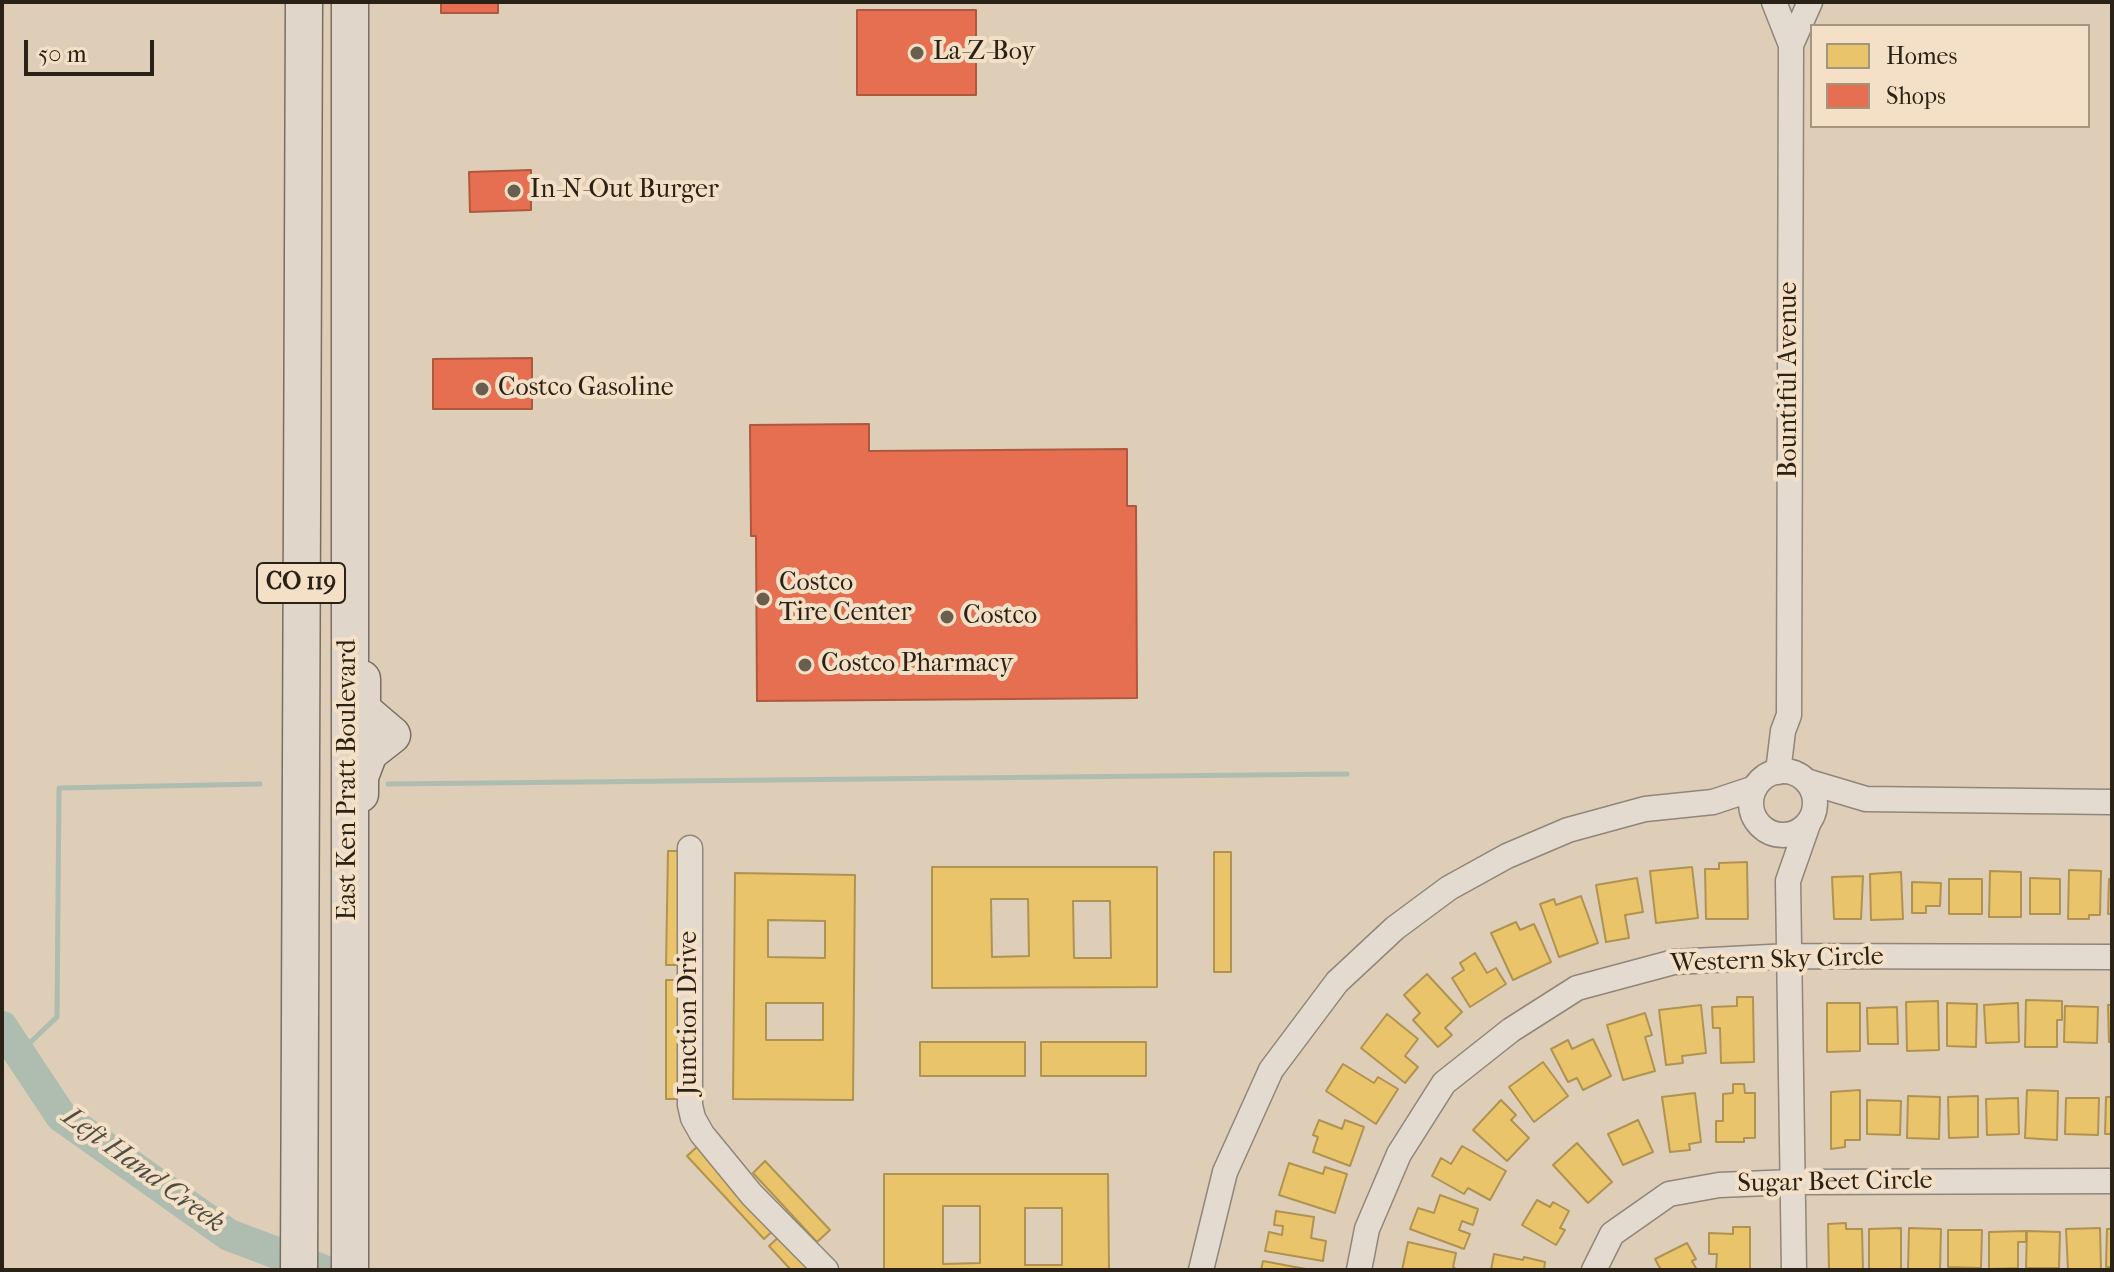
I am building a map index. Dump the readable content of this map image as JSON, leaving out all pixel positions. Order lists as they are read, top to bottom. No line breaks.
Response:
{"streets":{"highway":["CO 119","East Ken Pratt Boulevard"],"street":["Bountiful Avenue","Western Sky Circle","Junction Drive","Sugar Beet Circle"]},"water":["Left Hand Creek"],"places":["La-Z-Boy","In-N-Out Burger","Costco Gasoline","Costco Tire Center","Costco","Costco Pharmacy"],"legend":["Homes","Shops"],"scale_bar":"50 m"}
